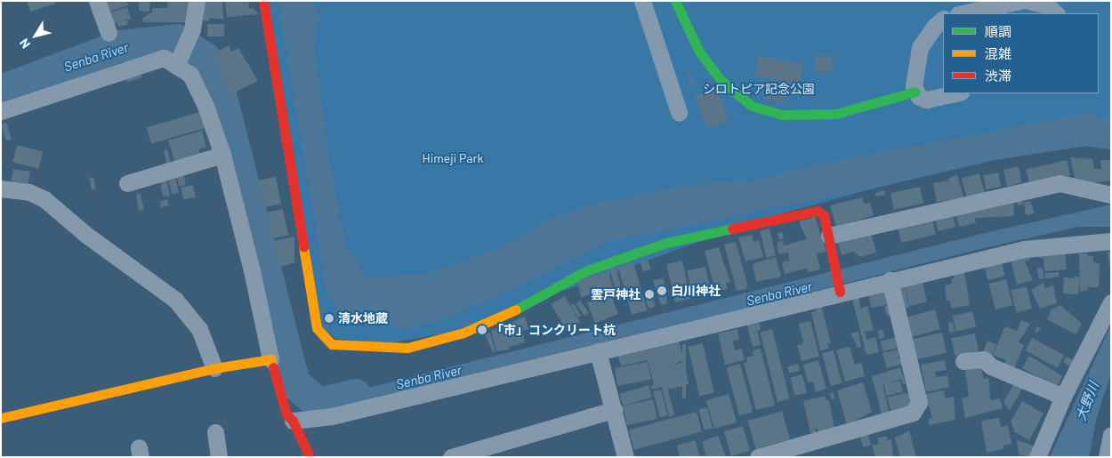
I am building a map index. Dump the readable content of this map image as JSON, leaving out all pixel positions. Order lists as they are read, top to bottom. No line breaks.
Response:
{"water":["Senba River","大野川"],"parks":["シロトピア記念公園","Himeji Park"],"places":["白川神社","雲戸神社","清水地蔵","「市」コンクリート杭"],"legend":["順調","混雑","渋滞"],"north":"bottom left"}
